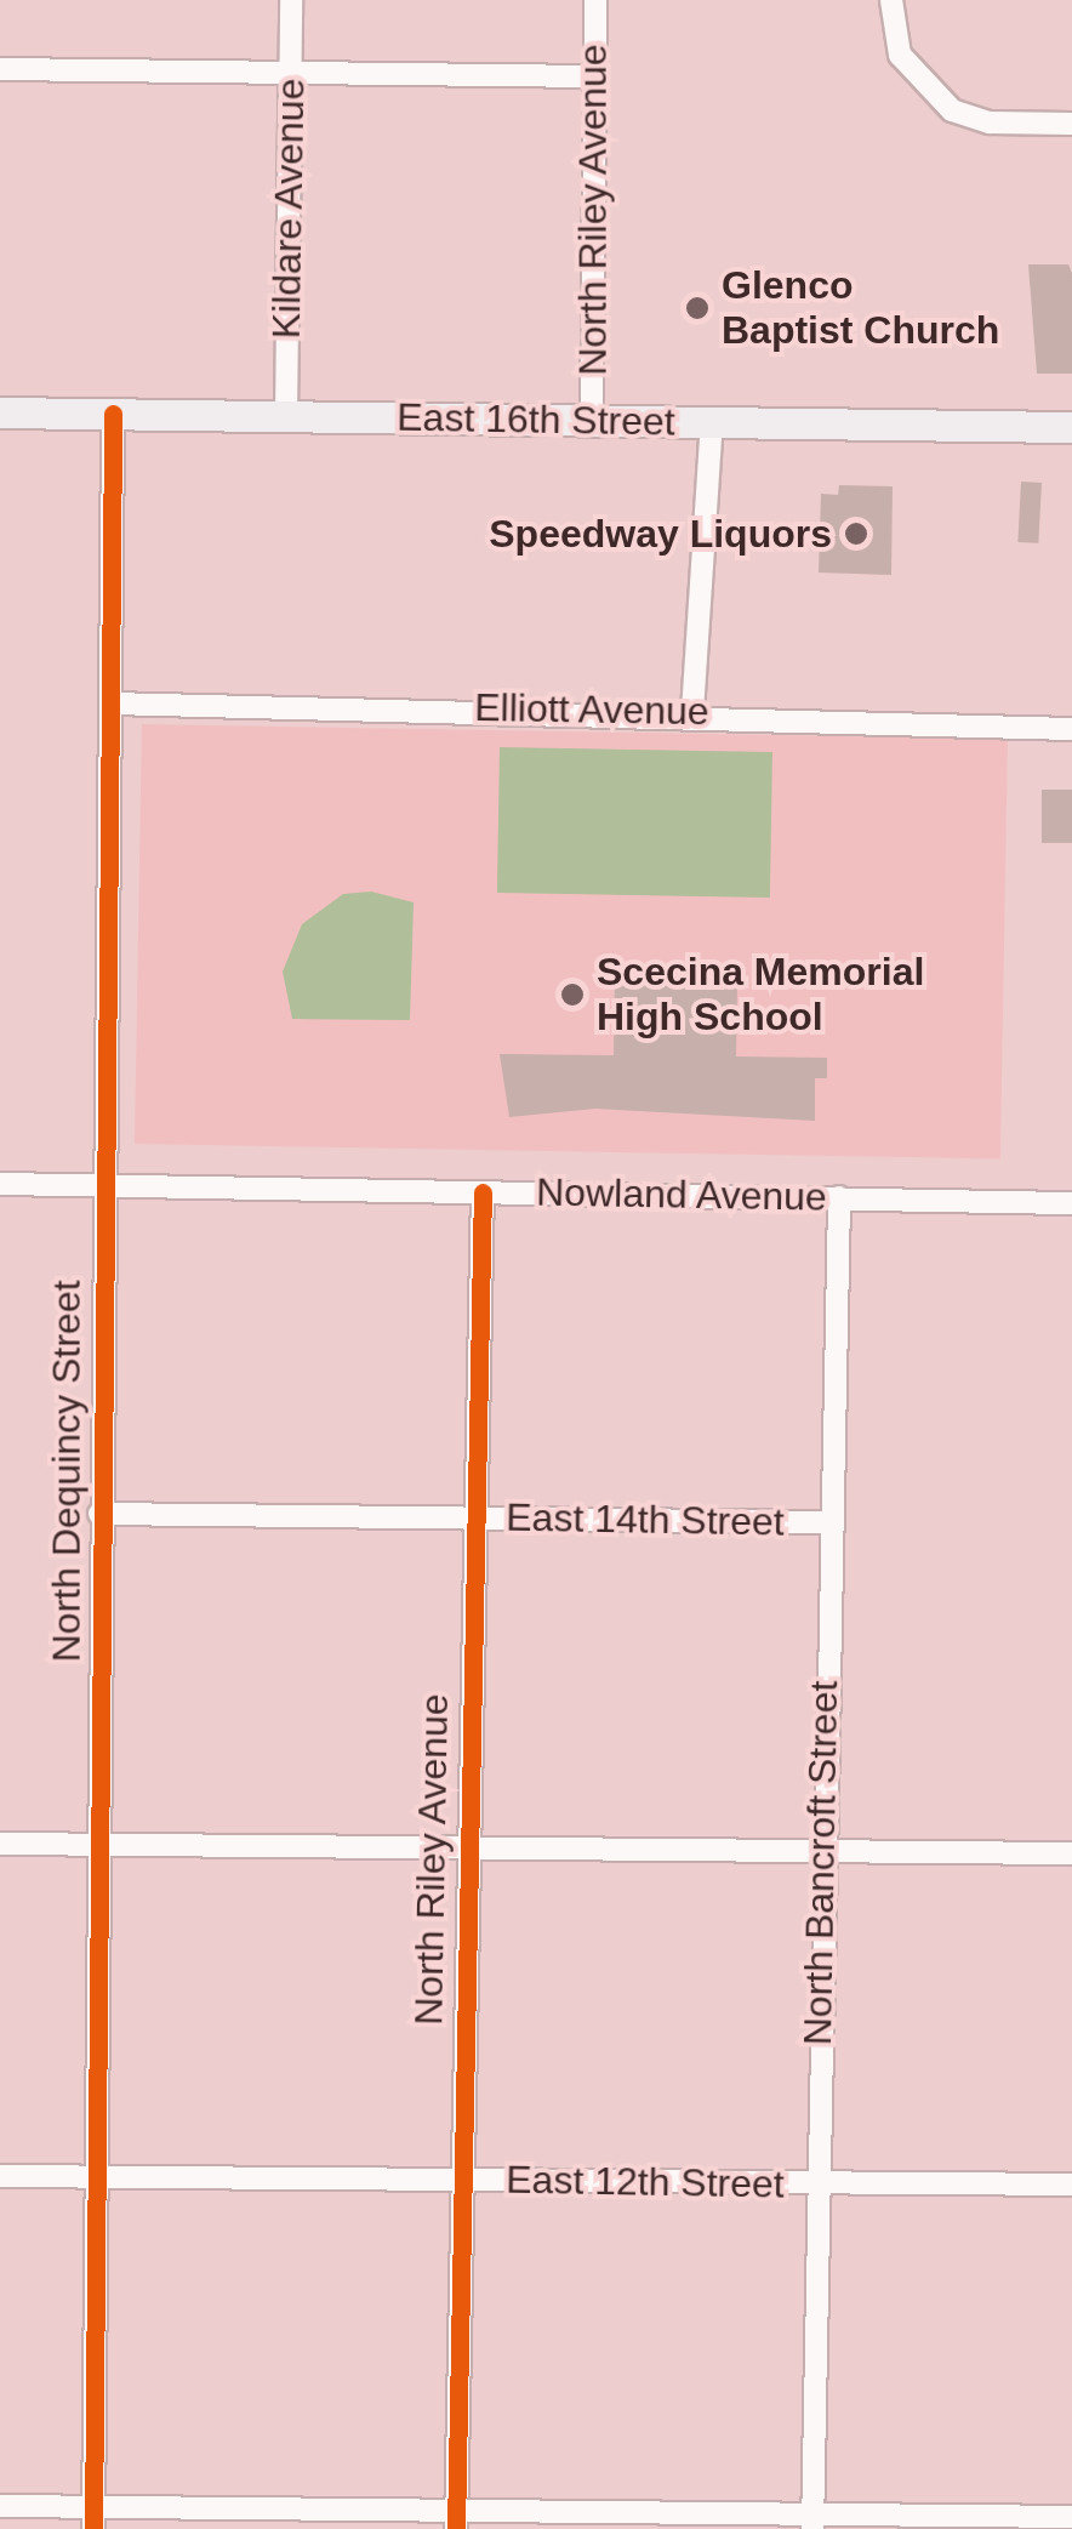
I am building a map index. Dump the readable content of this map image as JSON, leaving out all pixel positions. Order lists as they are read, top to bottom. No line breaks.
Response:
{"streets":{"main road":["East 16th Street"],"street":["Kildare Avenue","North Riley Avenue","Elliott Avenue","Nowland Avenue","North Dequincy Street","East 14th Street","North Bancroft Street","East 12th Street"]},"crossings":[["Kildare Avenue","East 16th Street"],["North Riley Avenue","East 16th Street"],["North Riley Avenue","Nowland Avenue"],["North Riley Avenue","East 14th Street"],["North Riley Avenue","East 12th Street"],["East 16th Street","North Dequincy Street"],["Elliott Avenue","North Dequincy Street"],["Nowland Avenue","North Dequincy Street"],["Nowland Avenue","North Bancroft Street"],["North Dequincy Street","East 14th Street"],["North Dequincy Street","East 12th Street"],["East 14th Street","North Bancroft Street"],["North Bancroft Street","East 12th Street"]],"places":["Glenco Baptist Church","Speedway Liquors","Scecina Memorial High School"]}
